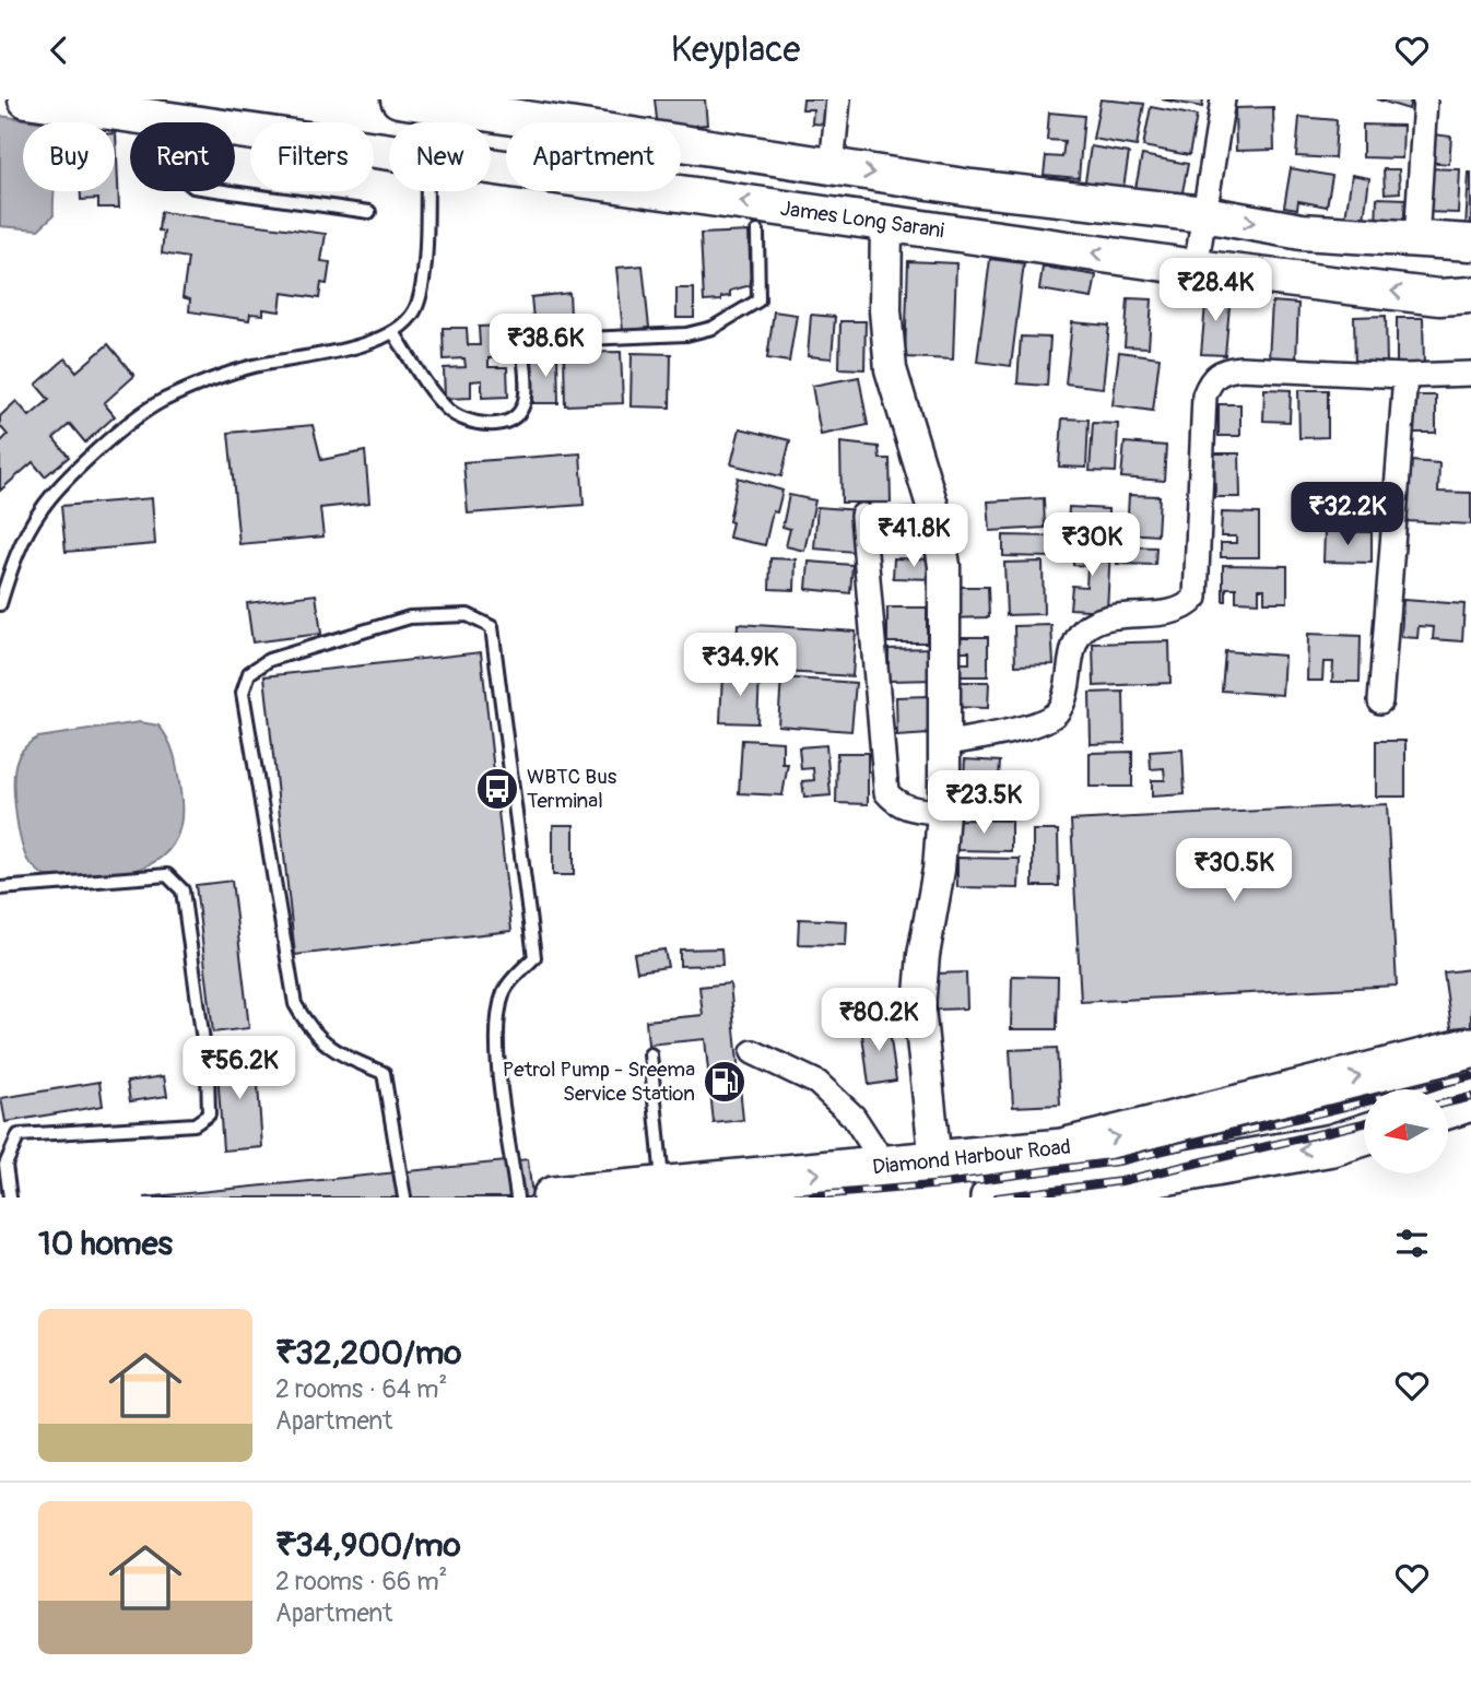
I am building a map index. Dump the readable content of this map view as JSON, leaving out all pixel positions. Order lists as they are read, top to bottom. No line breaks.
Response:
{"streets":{"highway":["Diamond Harbour Road"],"main road":["James Long Sarani"]},"places":{"bus stop":["WBTC Bus Terminal"],"fuel station":["Petrol Pump - Sreema Service Station"]},"north":"left","page":{"header":"Keyplace","chip":["Buy","Rent","Filters","New","Apartment"],"price":["₹28.4K","₹38.6K","₹32.2K","₹41.8K","₹30K","₹34.9K","₹23.5K","₹30.5K","₹80.2K","₹56.2K"],"heading":"10 homes","list":[{"name":"₹32,200/mo","note":"2 rooms · 64 m² · Apartment"},{"name":"₹34,900/mo","note":"2 rooms · 66 m² · Apartment"}]}}
